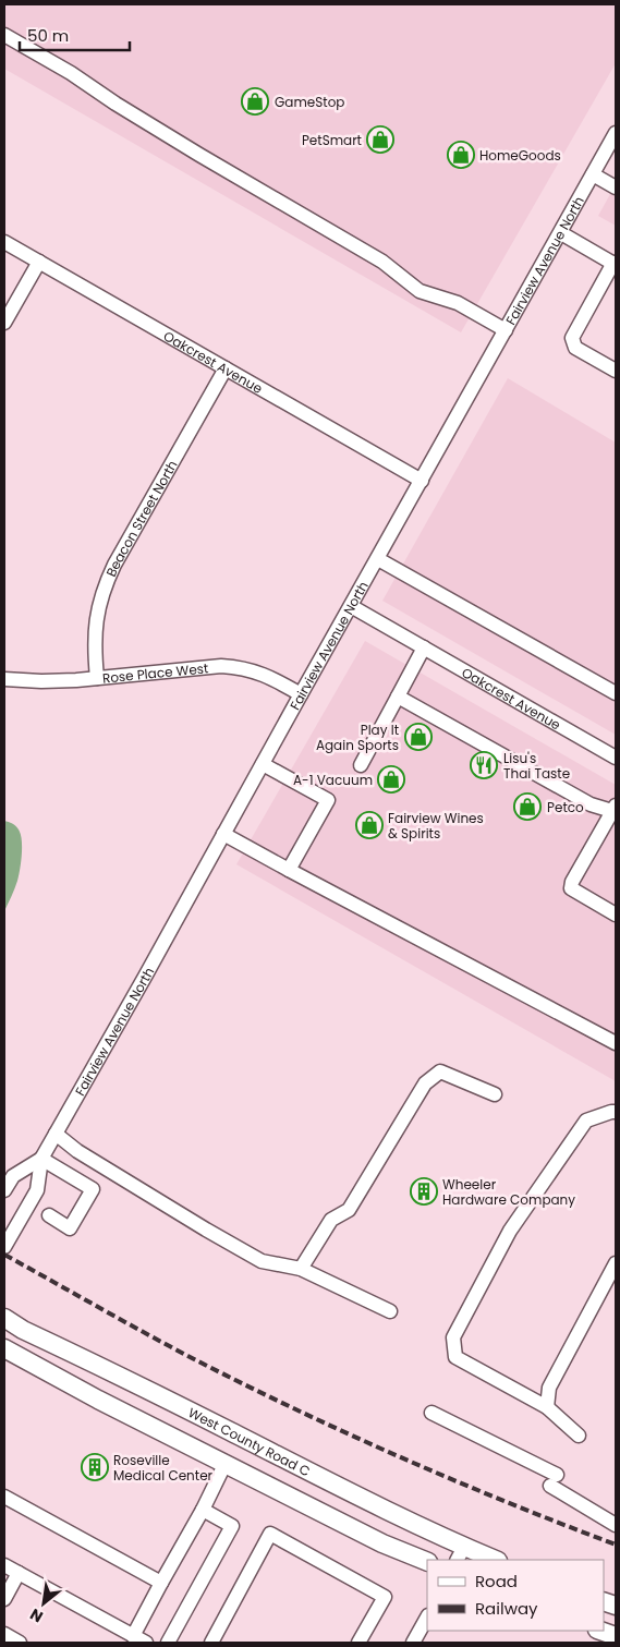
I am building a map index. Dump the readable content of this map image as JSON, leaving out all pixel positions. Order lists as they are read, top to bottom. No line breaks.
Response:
{"streets":{"main road":["West County Road C"],"street":["Fairview Avenue North","Oakcrest Avenue","Beacon Street North","Rose Place West"]},"crossings":[["Fairview Avenue North","Oakcrest Avenue"],["Fairview Avenue North","Rose Place West"],["Oakcrest Avenue","Beacon Street North"],["Beacon Street North","Rose Place West"]],"places":{"shop":["GameStop","PetSmart","HomeGoods","Play It Again Sports","A-1 Vacuum","Petco","Fairview Wines & Spirits"],"restaurant":["Lisu's Thai Taste"],"building":["Wheeler Hardware Company","Roseville Medical Center"]},"legend":["Road","Railway"],"scale_bar":"50 m","north":"bottom left"}
